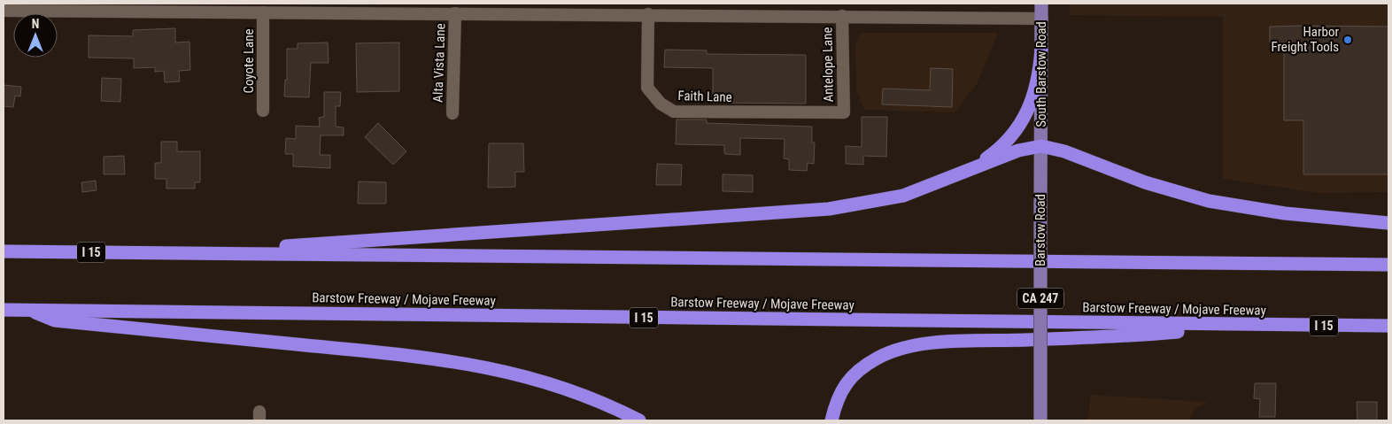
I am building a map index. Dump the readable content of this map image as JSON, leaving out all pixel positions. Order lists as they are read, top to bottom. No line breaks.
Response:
{"streets":{"highway":["I 15","Barstow Freeway / Mojave Freeway"],"main road":["South Barstow Road","Barstow Road","CA 247"],"street":["Coyote Lane","Alta Vista Lane","Antelope Lane","Faith Lane"]},"crossings":[["Antelope Lane","Faith Lane"],["South Barstow Road","Barstow Road"]],"places":["Harbor Freight Tools"],"north":"top"}
